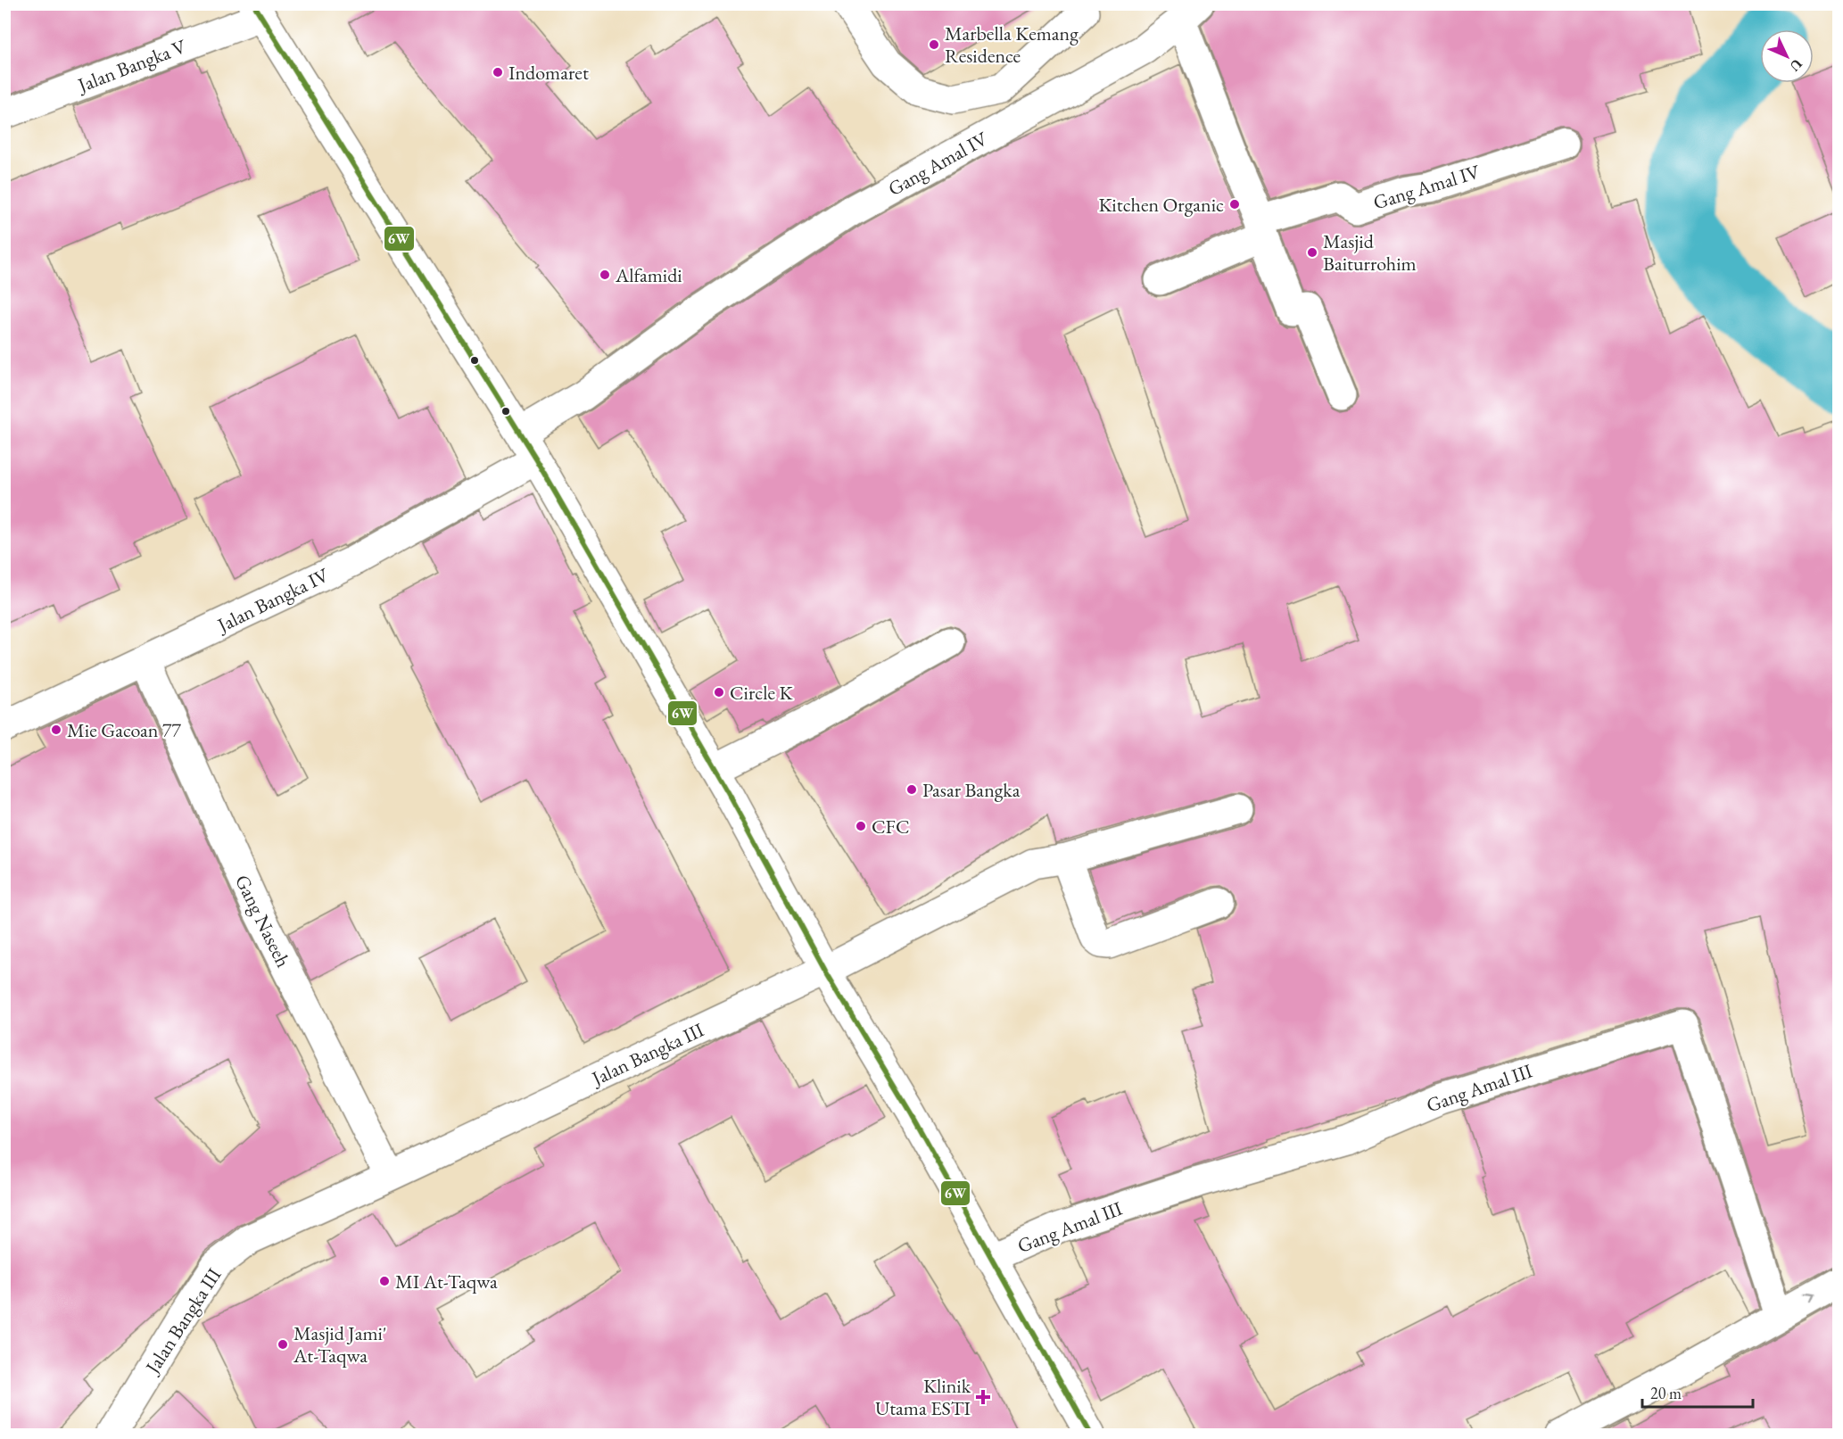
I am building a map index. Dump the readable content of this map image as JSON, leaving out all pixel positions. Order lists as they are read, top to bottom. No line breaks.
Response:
{"streets":{"street":["Jalan Bangka V","Gang Amal IV","Jalan Bangka IV","Gang Naseeh","Jalan Bangka III","Gang Amal III"]},"crossings":[["Jalan Bangka IV","Gang Naseeh"],["Gang Naseeh","Jalan Bangka III"]],"places":{"other":["Marbella Kemang Residence","Indomaret","Kitchen Organic","Masjid Baiturrohim","Alfamidi","Circle K","Mie Gacoan 77","Pasar Bangka","CFC","MI At-Taqwa","Masjid Jami' At-Taqwa"],"health":["Klinik Utama ESTI"]},"lines":["transit line 6W"],"scale_bar":"20 m","north":"bottom right"}
